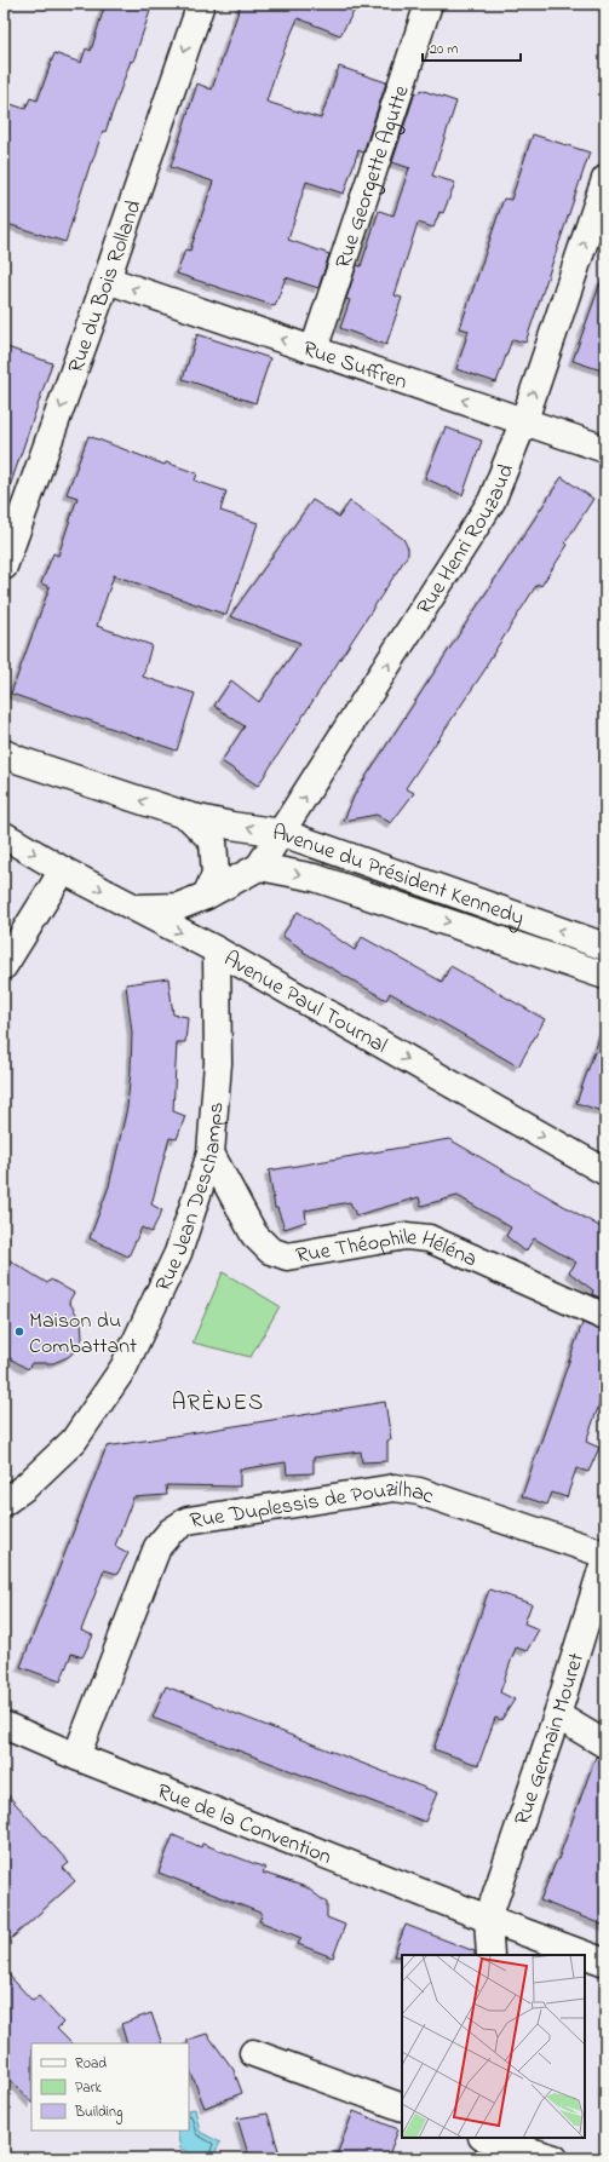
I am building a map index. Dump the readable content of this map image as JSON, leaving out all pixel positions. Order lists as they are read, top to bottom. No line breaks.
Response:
{"streets":{"street":["Rue Georgette Agutte","Rue du Bois Rolland","Rue Suffren","Rue Henri Rouzaud","Avenue du Président Kennedy","Avenue Paul Tournal","Rue Jean Deschamps","Rue Théophile Héléna","Rue Duplessis de Pouzilhac","Rue Germain Mouret","Rue de la Convention"]},"crossings":[["Rue Georgette Agutte","Rue Suffren"],["Rue du Bois Rolland","Rue Suffren"],["Rue Suffren","Rue Henri Rouzaud"],["Rue Henri Rouzaud","Avenue du Président Kennedy"],["Avenue du Président Kennedy","Avenue Paul Tournal"],["Avenue Paul Tournal","Rue Jean Deschamps"],["Rue Jean Deschamps","Rue Théophile Héléna"],["Rue Duplessis de Pouzilhac","Rue Germain Mouret"],["Rue Duplessis de Pouzilhac","Rue de la Convention"],["Rue Germain Mouret","Rue de la Convention"]],"one_way":["Rue du Bois Rolland","Rue Suffren","Rue Henri Rouzaud","Avenue Paul Tournal"],"districts":["ARÈNES"],"places":["Maison du Combattant"],"legend":["Road","Park","Building"],"scale_bar":"20 m"}
